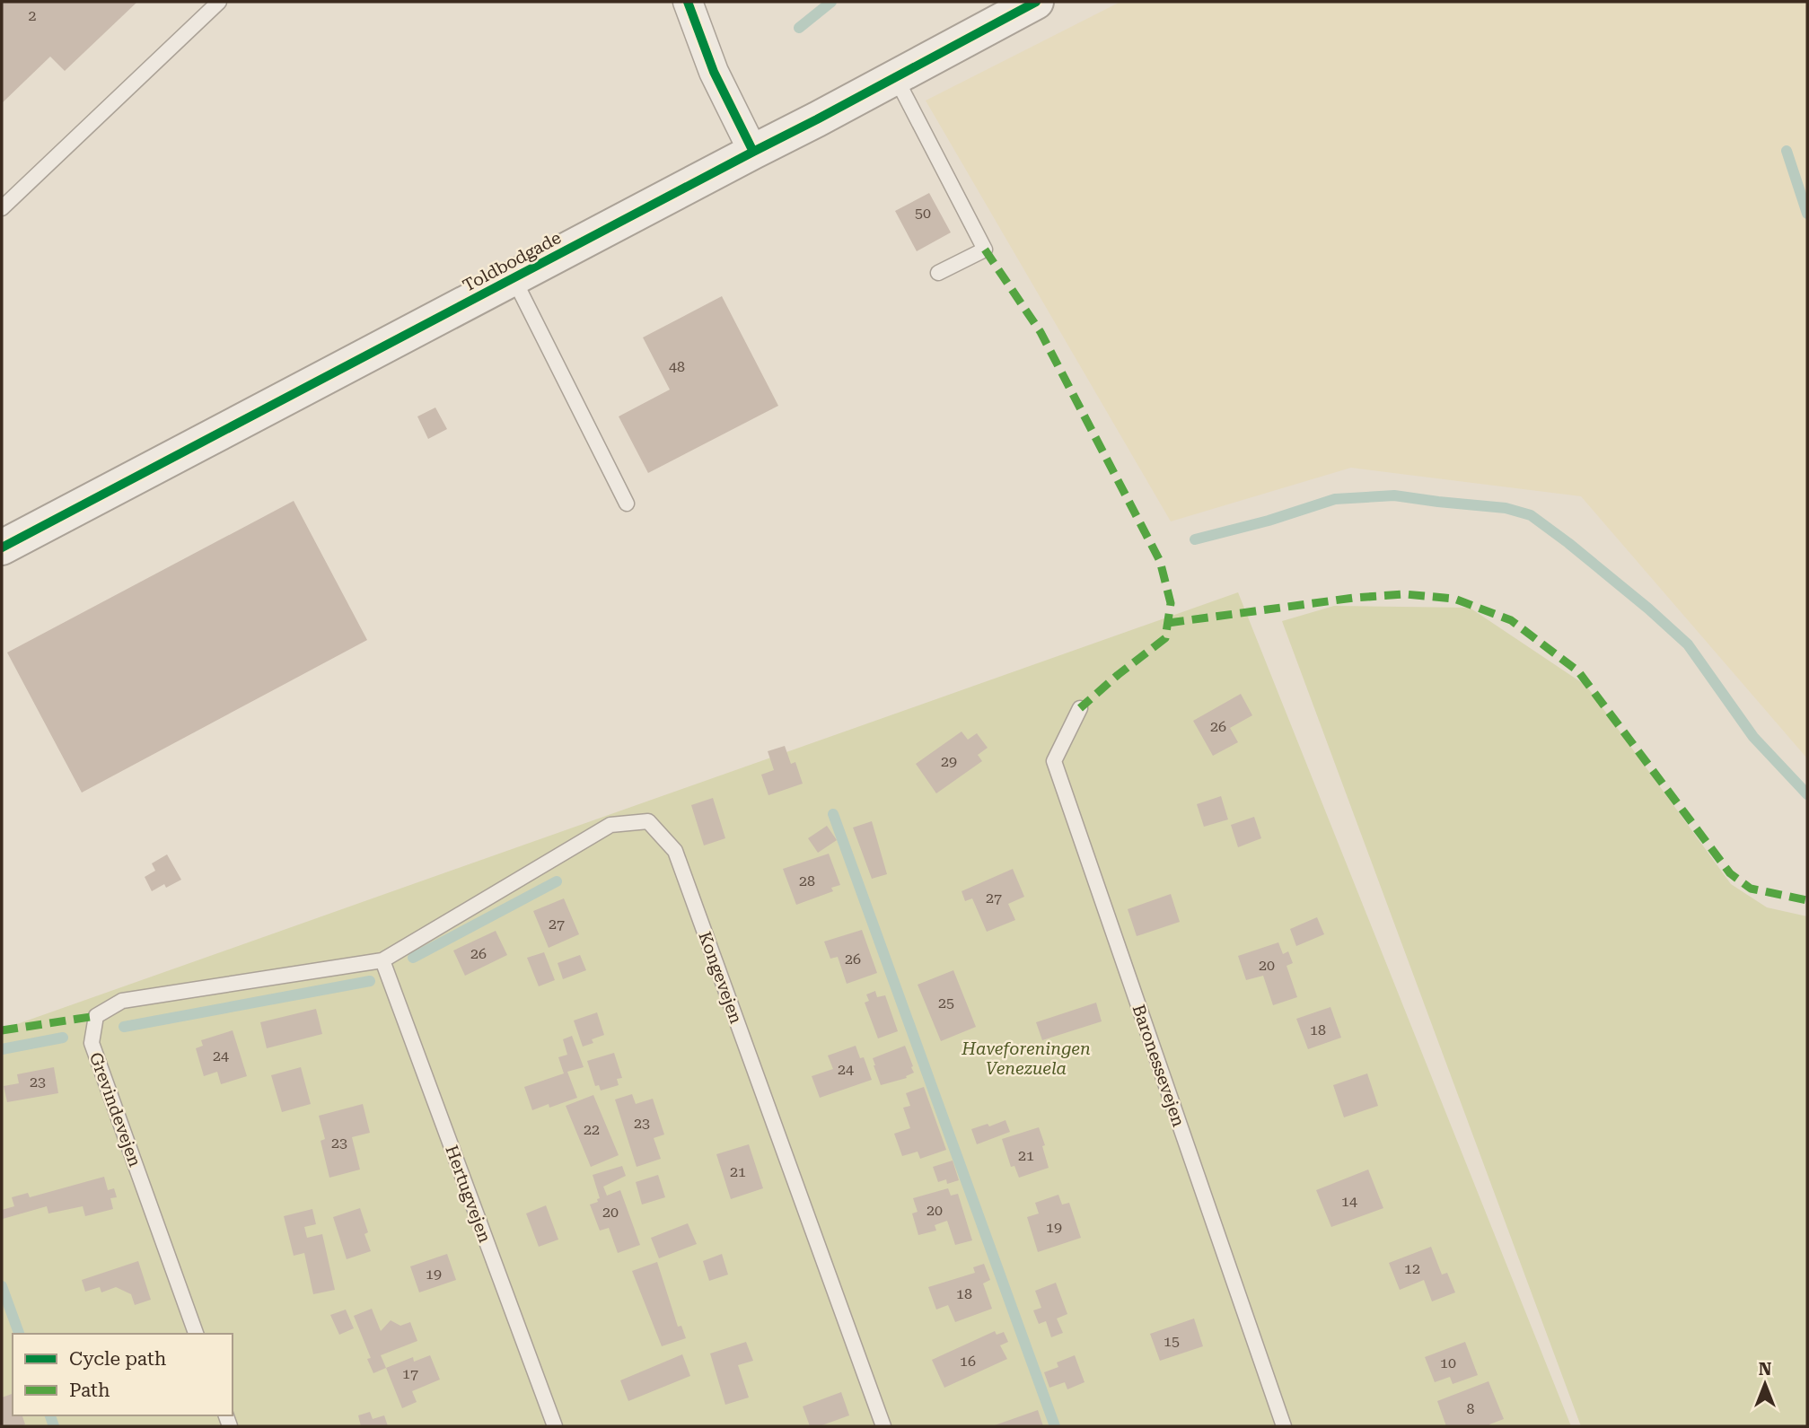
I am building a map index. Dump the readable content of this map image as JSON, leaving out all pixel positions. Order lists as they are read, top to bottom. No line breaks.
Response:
{"streets":{"street":["Toldbodgade"],"lane":["Kongevejen","Baronessevejen","Grevindevejen","Hertugvejen"]},"crossings":[["Kongevejen","Grevindevejen"],["Kongevejen","Hertugvejen"],["Grevindevejen","Hertugvejen"]],"parks":["Haveforeningen Venezuela"],"house_numbers":["2","50","48","26","29","28","27","27","26","26","20","25","18","24","24","23","23","22","23","21","21","14","20","20","19","12","19","18","15","16","10","17","8"],"legend":["Cycle path","Path"],"north":"top"}
